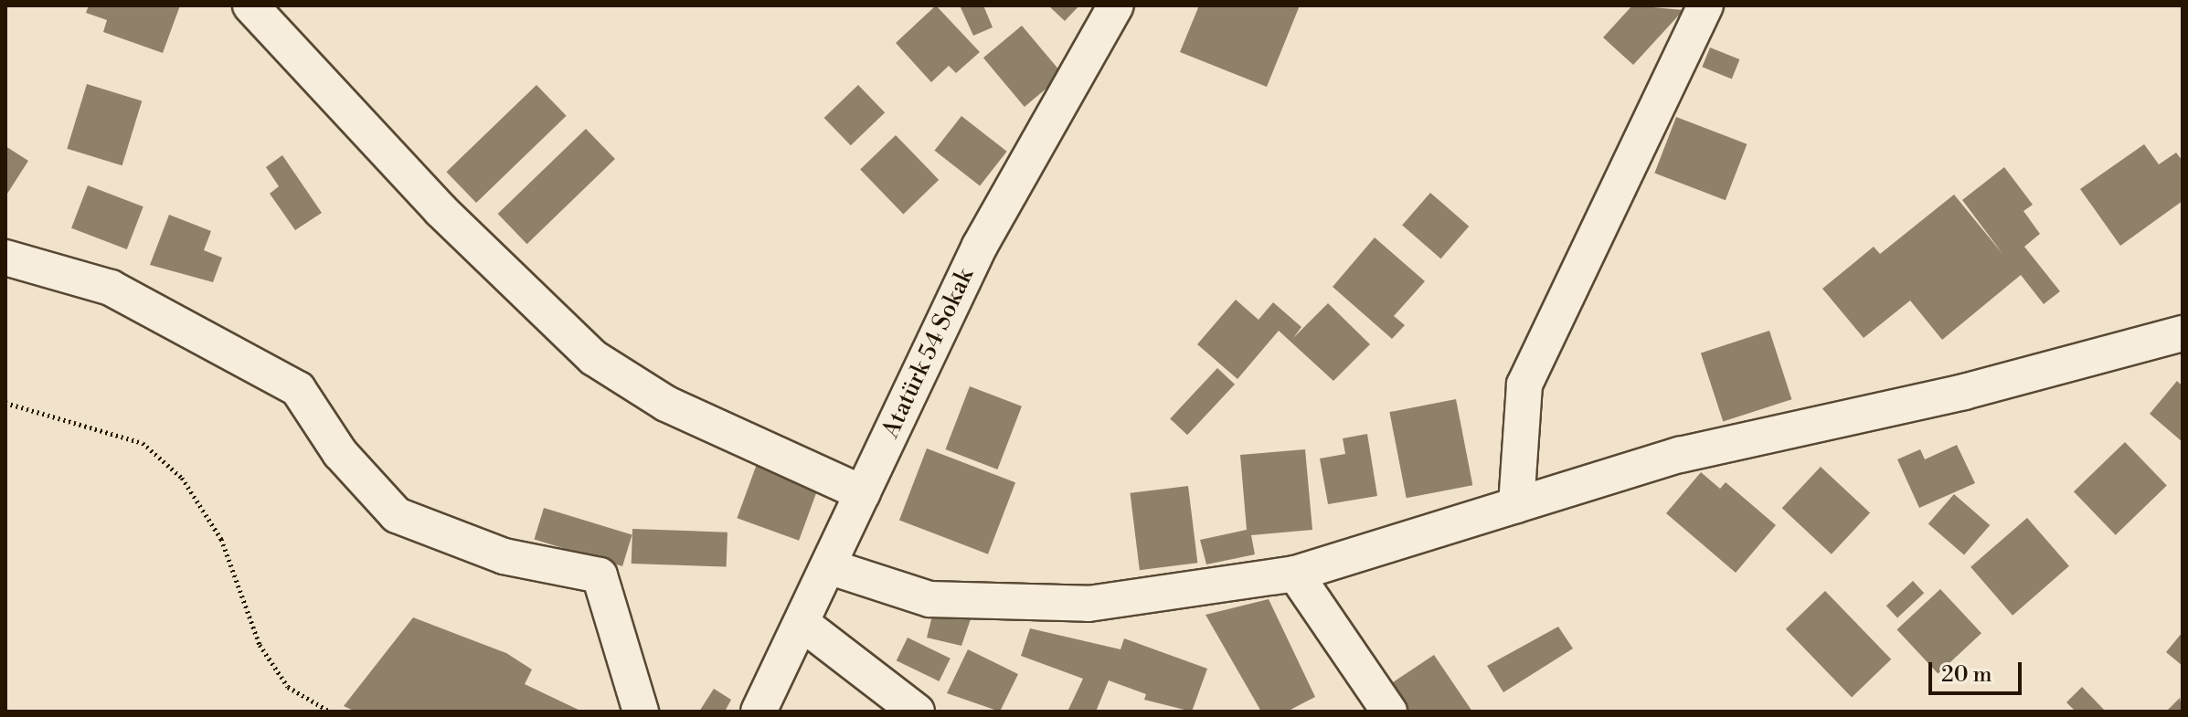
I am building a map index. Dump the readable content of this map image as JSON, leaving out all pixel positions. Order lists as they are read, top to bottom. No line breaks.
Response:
{"streets":{"street":["Atatürk 54 Sokak"]},"scale_bar":"20 m"}
